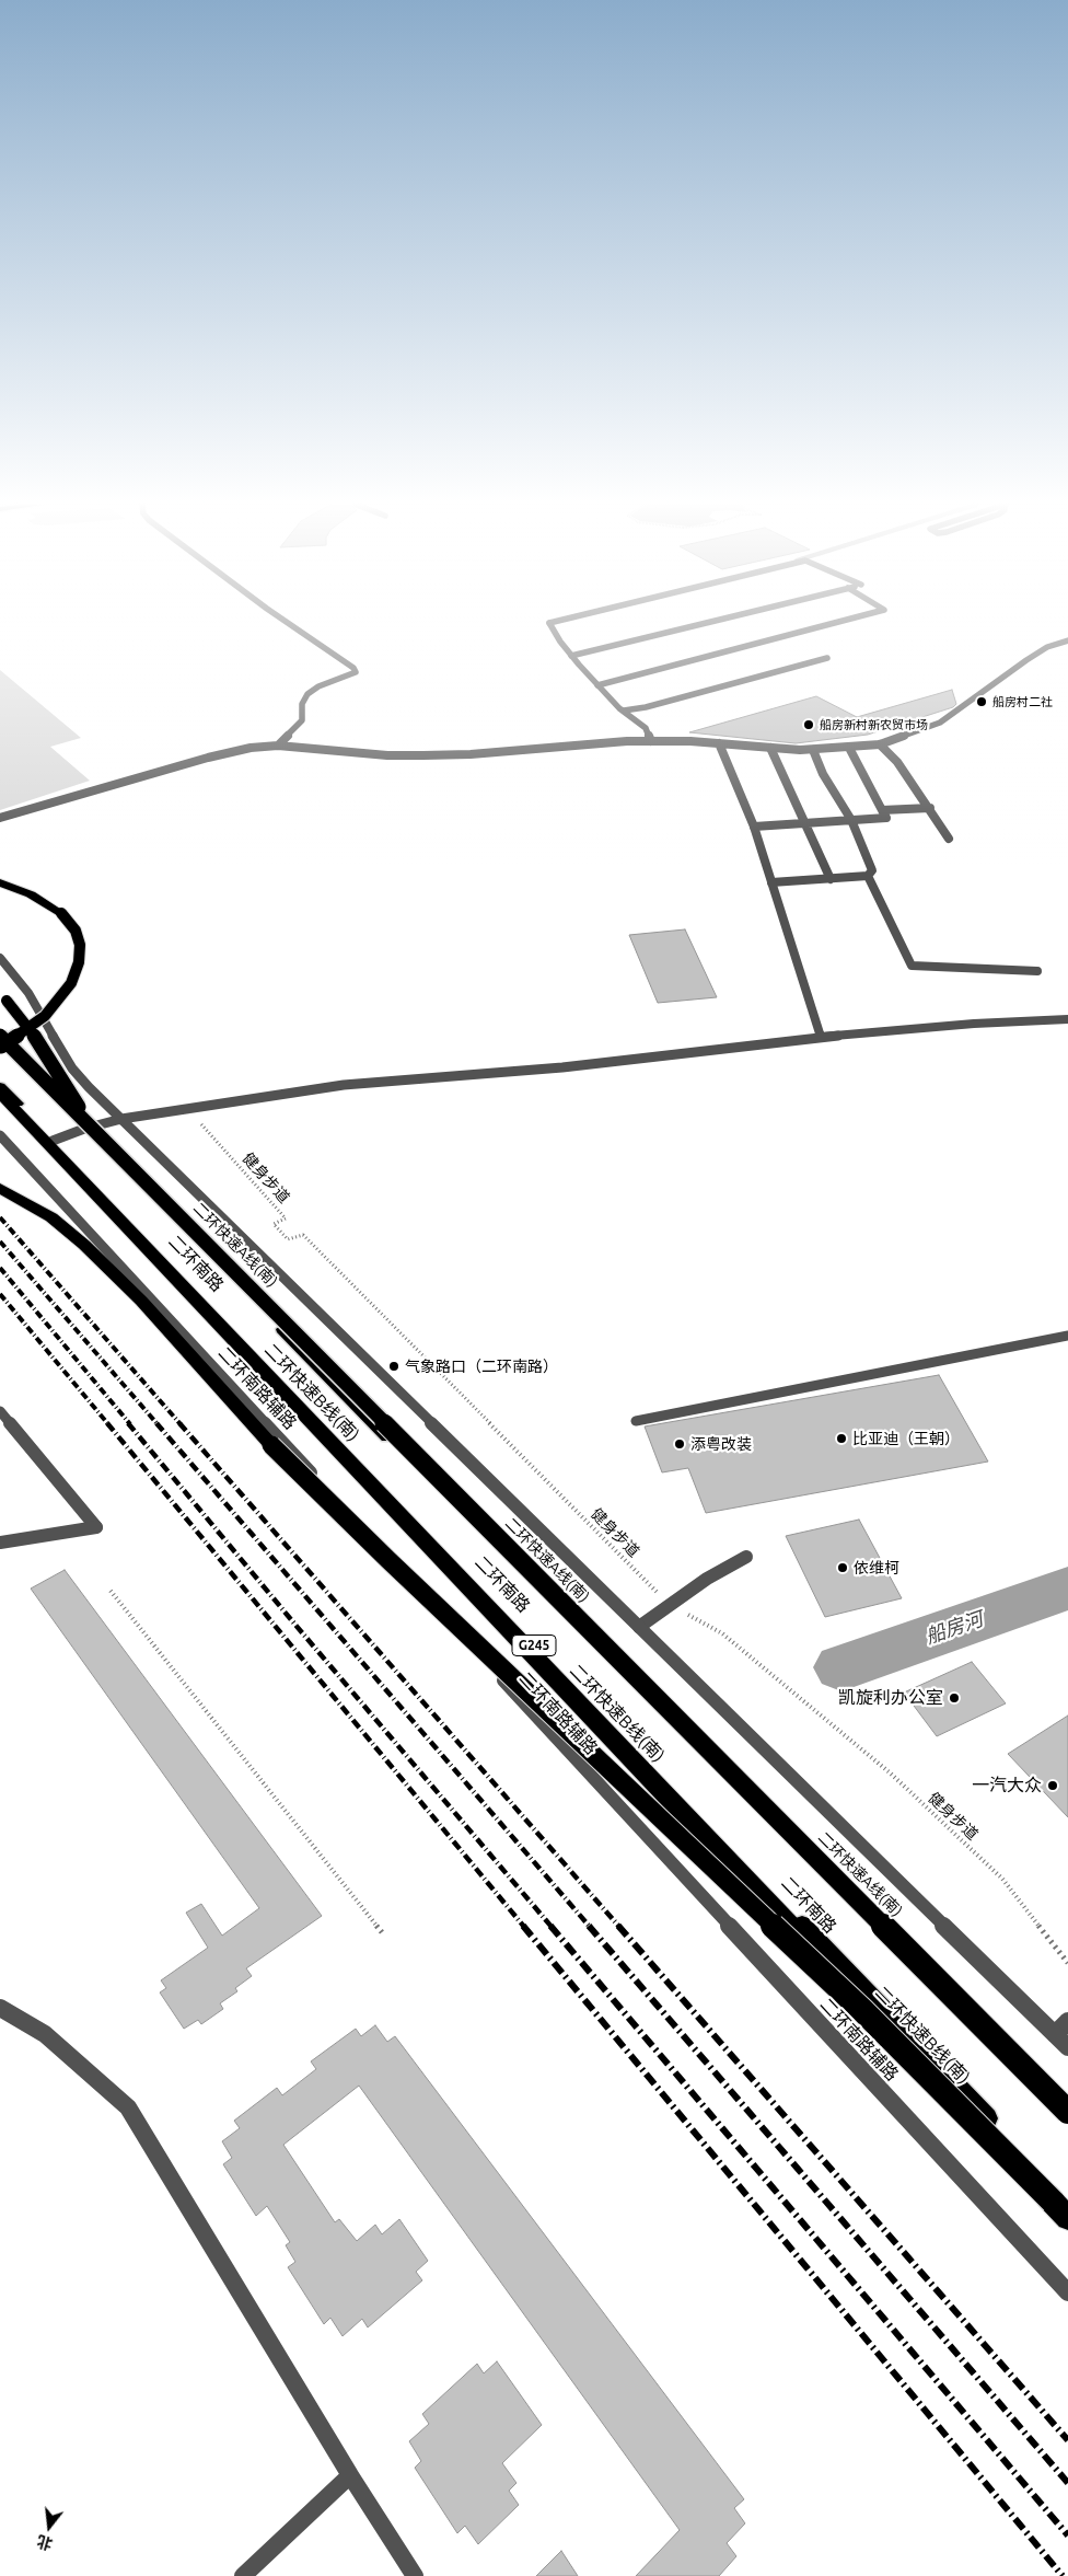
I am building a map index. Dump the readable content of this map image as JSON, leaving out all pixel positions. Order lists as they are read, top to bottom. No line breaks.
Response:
{"streets":{"highway":["二环快速A线(南)","二环快速B线(南)"],"main road":["二环南路","G245"],"street":["二环南路辅路"],"path":["健身步道"]},"crossings":[["二环南路","二环快速B线(南)"]],"water":["船房河"],"places":["船房村二社","船房新村新农贸市场","气象路口（二环南路）","比亚迪（王朝）","添粤改装","依维柯","凯旋利办公室","一汽大众"],"north":"bottom"}
